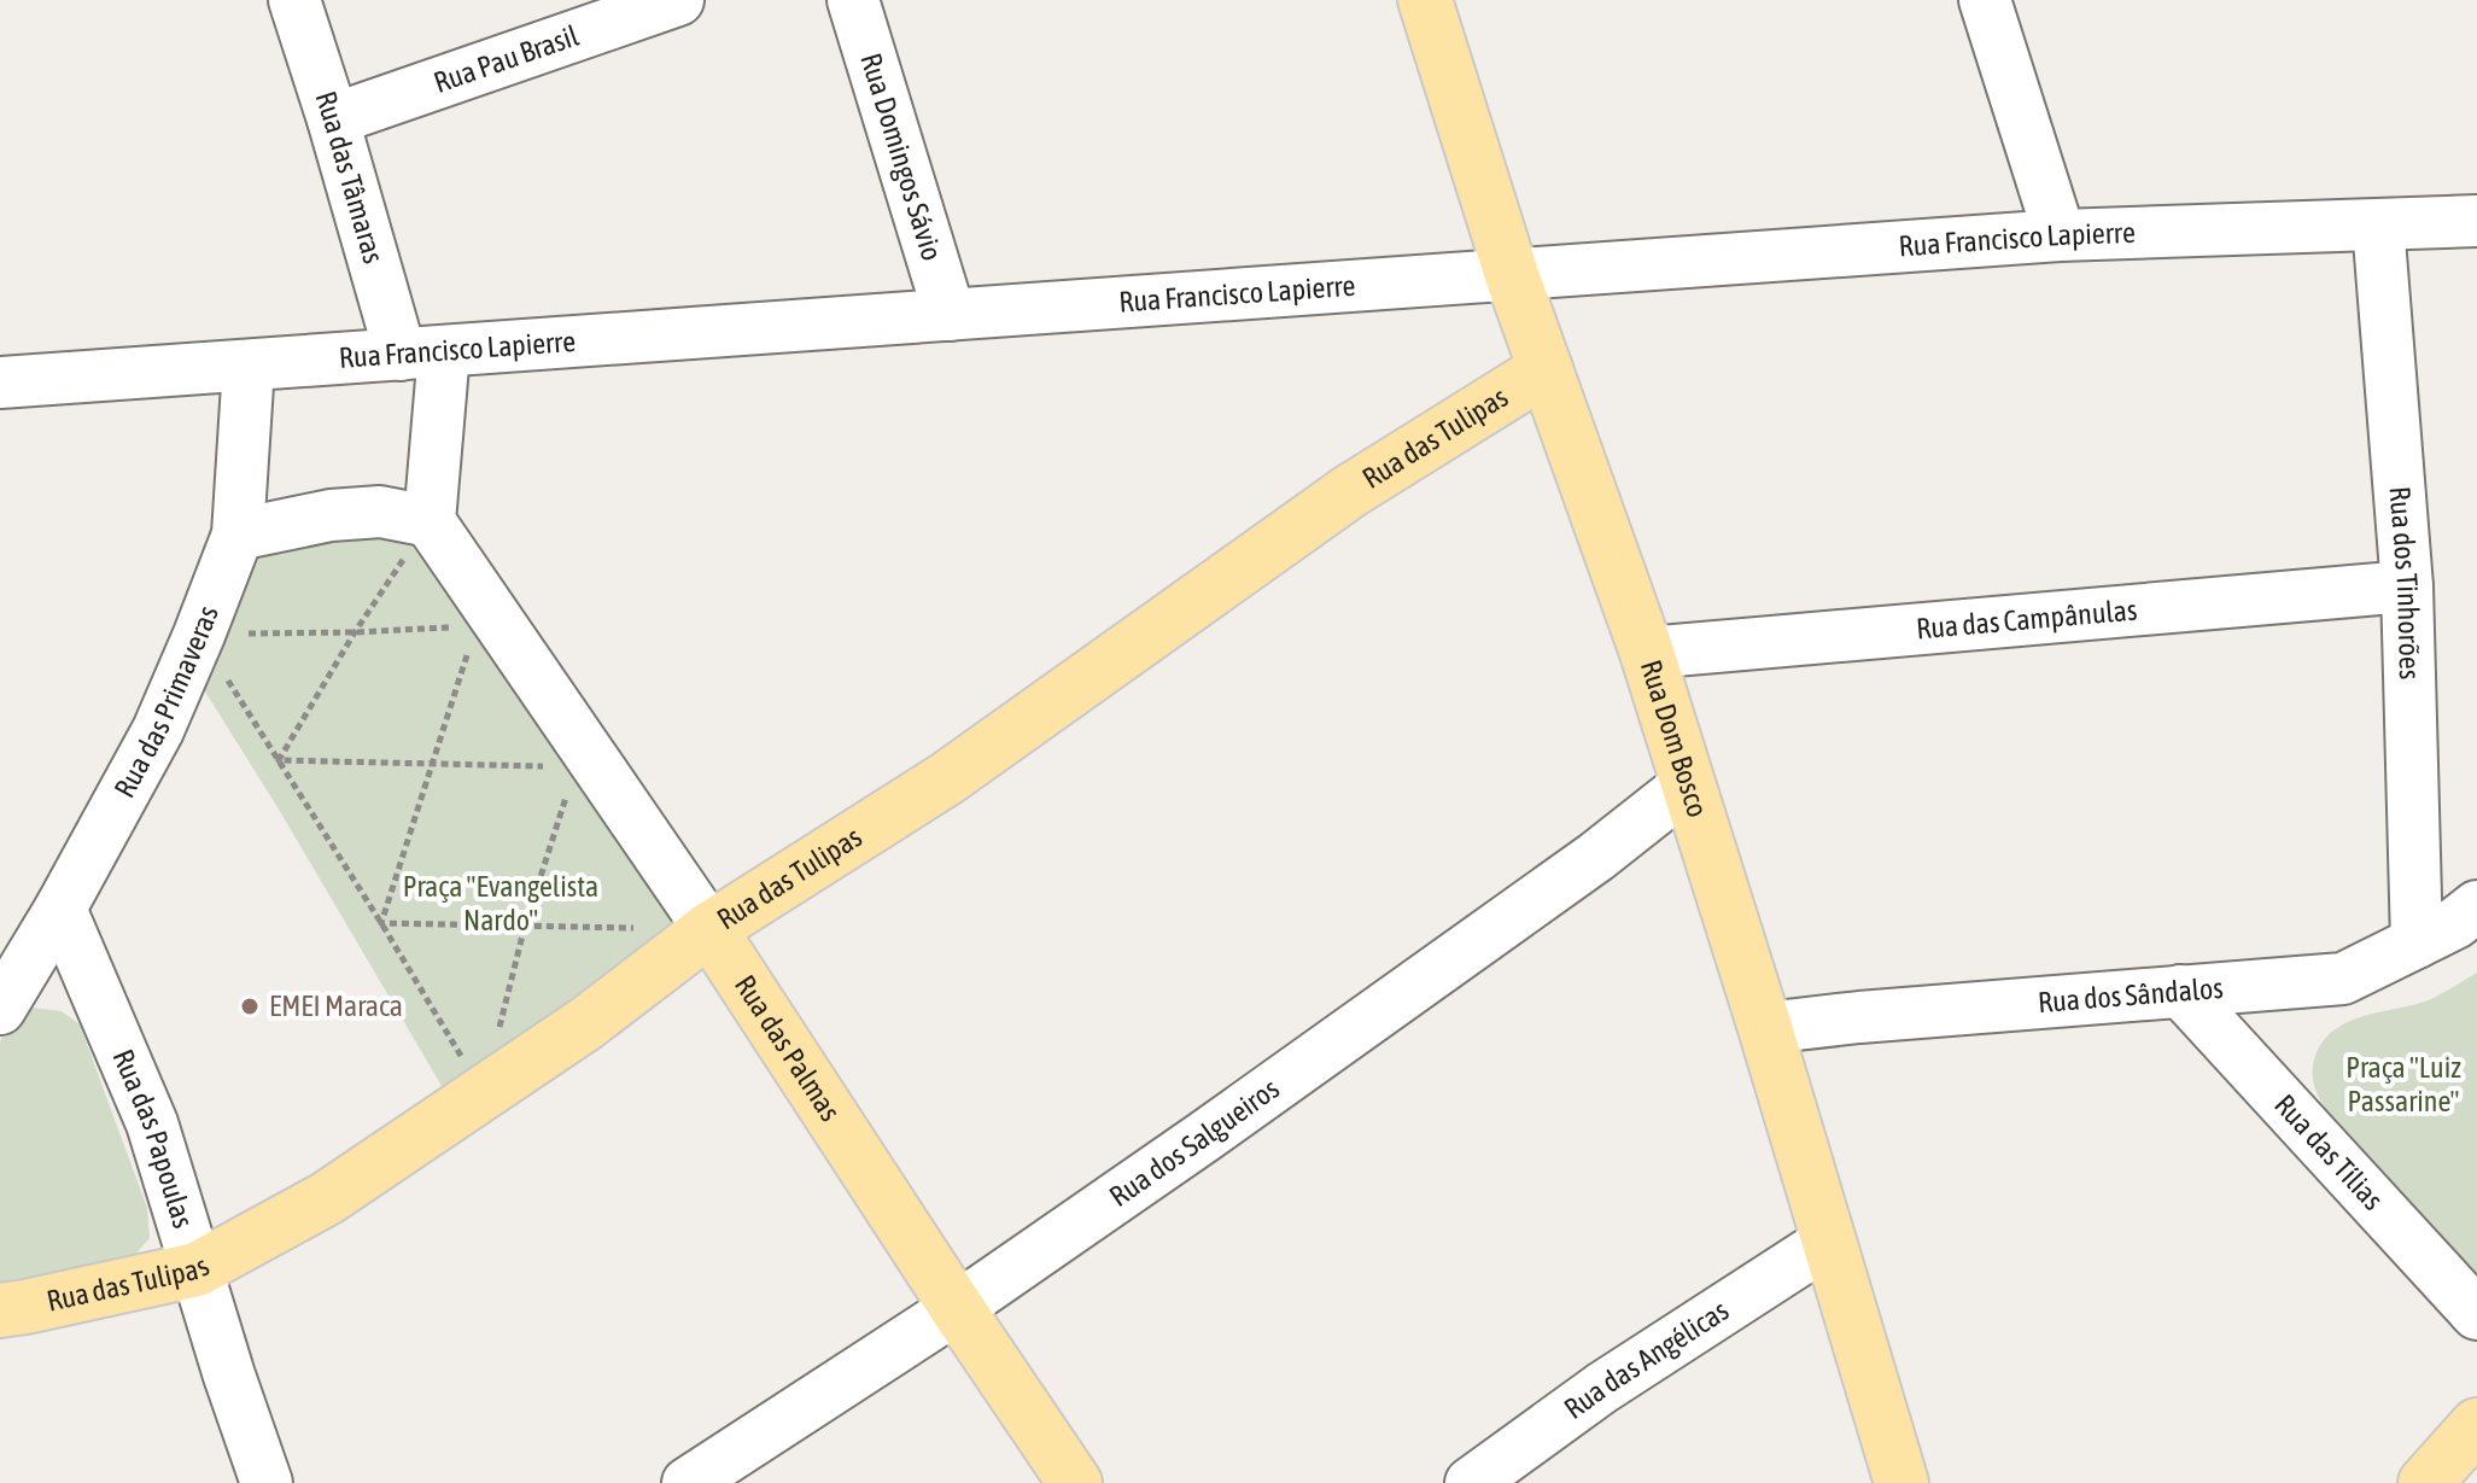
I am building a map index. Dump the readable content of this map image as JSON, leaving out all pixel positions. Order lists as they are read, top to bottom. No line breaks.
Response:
{"streets":{"main road":["Rua das Tulipas","Rua Dom Bosco","Rua das Palmas"],"street":["Rua Pau Brasil","Rua Domingos Sávio","Rua das Tâmaras","Rua Francisco Lapierre","Rua dos Tinhorões","Rua das Campânulas","Rua das Primaveras","Rua dos Sândalos","Rua das Papoulas","Rua dos Salgueiros","Rua das Tílias","Rua das Angélicas"]},"crossings":[["Rua Pau Brasil","Rua das Tâmaras"],["Rua Domingos Sávio","Rua Francisco Lapierre"],["Rua das Tâmaras","Rua Francisco Lapierre"],["Rua Francisco Lapierre","Rua dos Tinhorões"],["Rua Francisco Lapierre","Rua das Primaveras"],["Rua Francisco Lapierre","Rua Dom Bosco"],["Rua das Tulipas","Rua Dom Bosco"],["Rua das Tulipas","Rua das Palmas"],["Rua das Tulipas","Rua das Papoulas"],["Rua dos Tinhorões","Rua das Campânulas"],["Rua dos Tinhorões","Rua dos Sândalos"],["Rua das Campânulas","Rua Dom Bosco"],["Rua das Primaveras","Rua das Papoulas"],["Rua Dom Bosco","Rua dos Sândalos"],["Rua Dom Bosco","Rua dos Salgueiros"],["Rua Dom Bosco","Rua das Angélicas"],["Rua dos Sândalos","Rua das Tílias"],["Rua das Palmas","Rua dos Salgueiros"]],"parks":["Praça \"Evangelista Nardo\"","Praça \"Luiz Passarine\""],"places":["EMEI Maraca"]}
